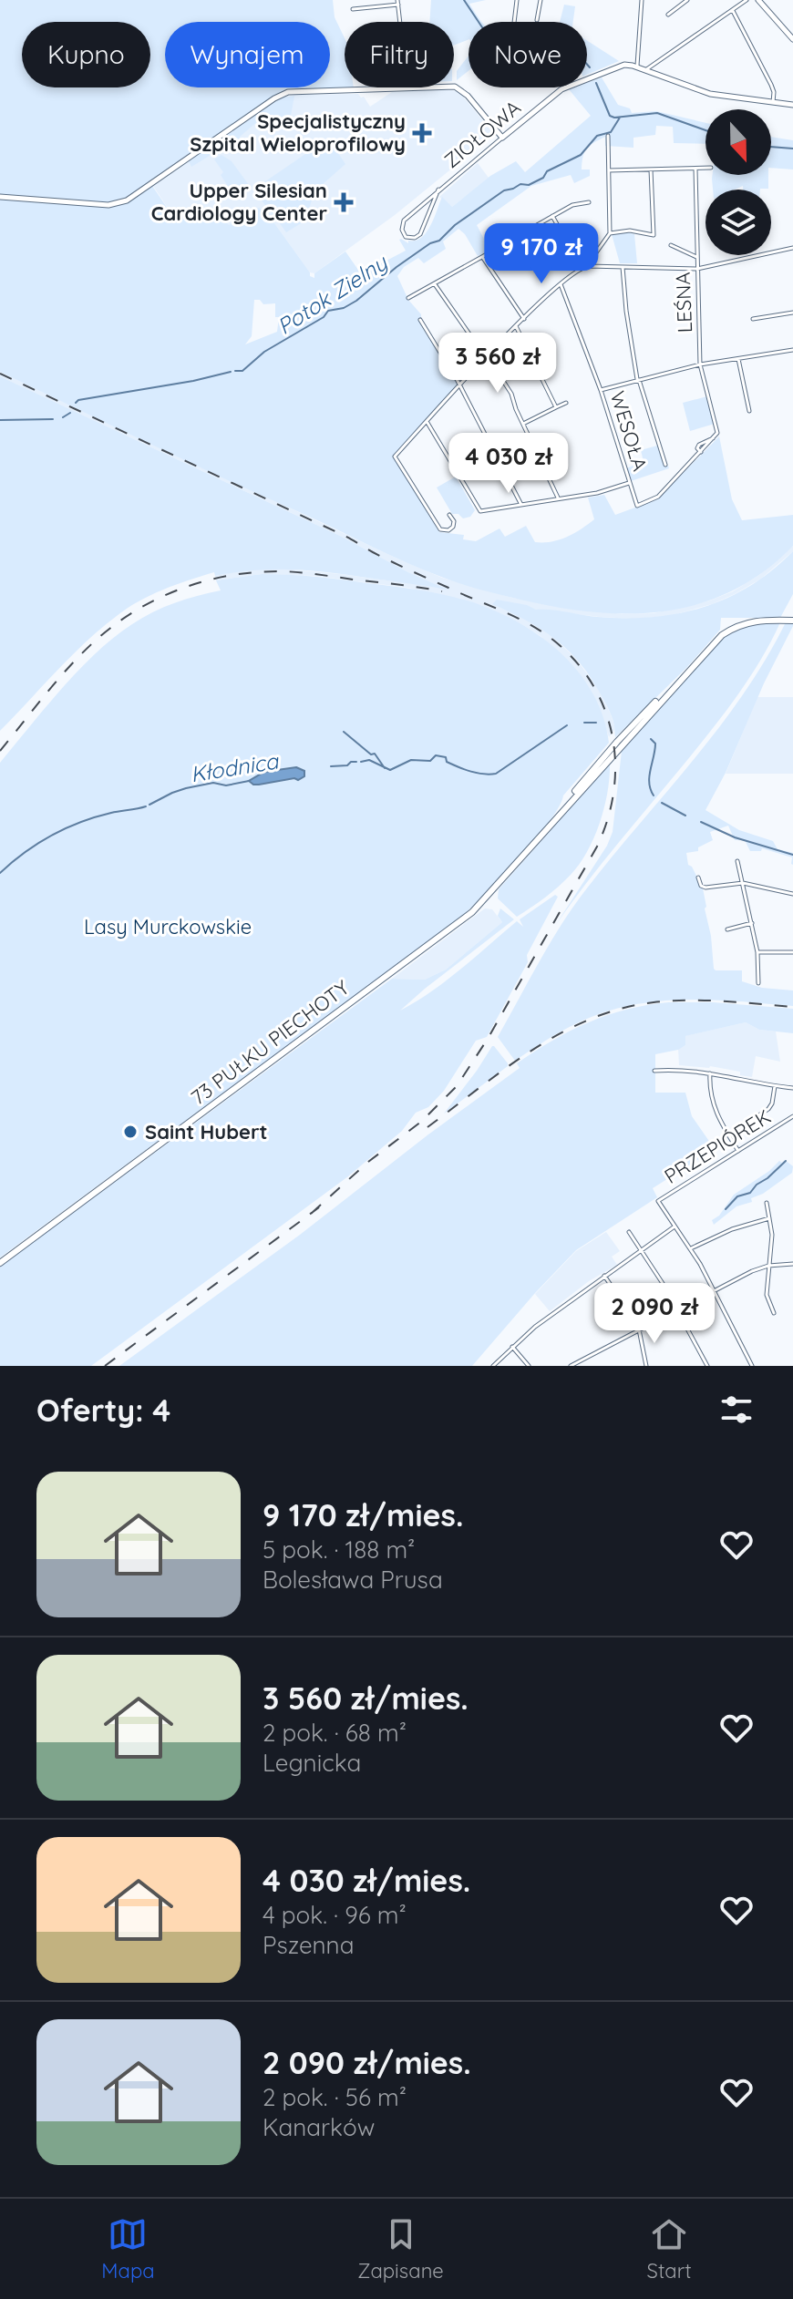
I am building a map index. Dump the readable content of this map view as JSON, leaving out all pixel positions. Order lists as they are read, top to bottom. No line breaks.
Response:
{"streets":{"main road":["73 PUŁKU PIECHOTY"],"street":["ZIOŁOWA","LEŚNA","WESOŁA","PRZEPIÓREK"]},"crossings":[["LEŚNA","WESOŁA"]],"water":["Potok Zielny","Kłodnica"],"parks":["Lasy Murckowskie"],"places":{"health":["Specjalistyczny Szpital Wieloprofilowy","Upper Silesian Cardiology Center"],"other":["Saint Hubert"]},"north":"bottom","page":{"chip":["Kupno","Wynajem","Filtry","Nowe"],"price":["9 170 zł","3 560 zł","4 030 zł","2 090 zł"],"heading":"Oferty: 4","list":[{"name":"9 170 zł/mies.","note":"5 pok. · 188 m² · Bolesława Prusa"},{"name":"3 560 zł/mies.","note":"2 pok. · 68 m² · Legnicka"},{"name":"4 030 zł/mies.","note":"4 pok. · 96 m² · Pszenna"},{"name":"2 090 zł/mies.","note":"2 pok. · 56 m² · Kanarków"}],"tabs":["Mapa","Zapisane","Start"]}}
